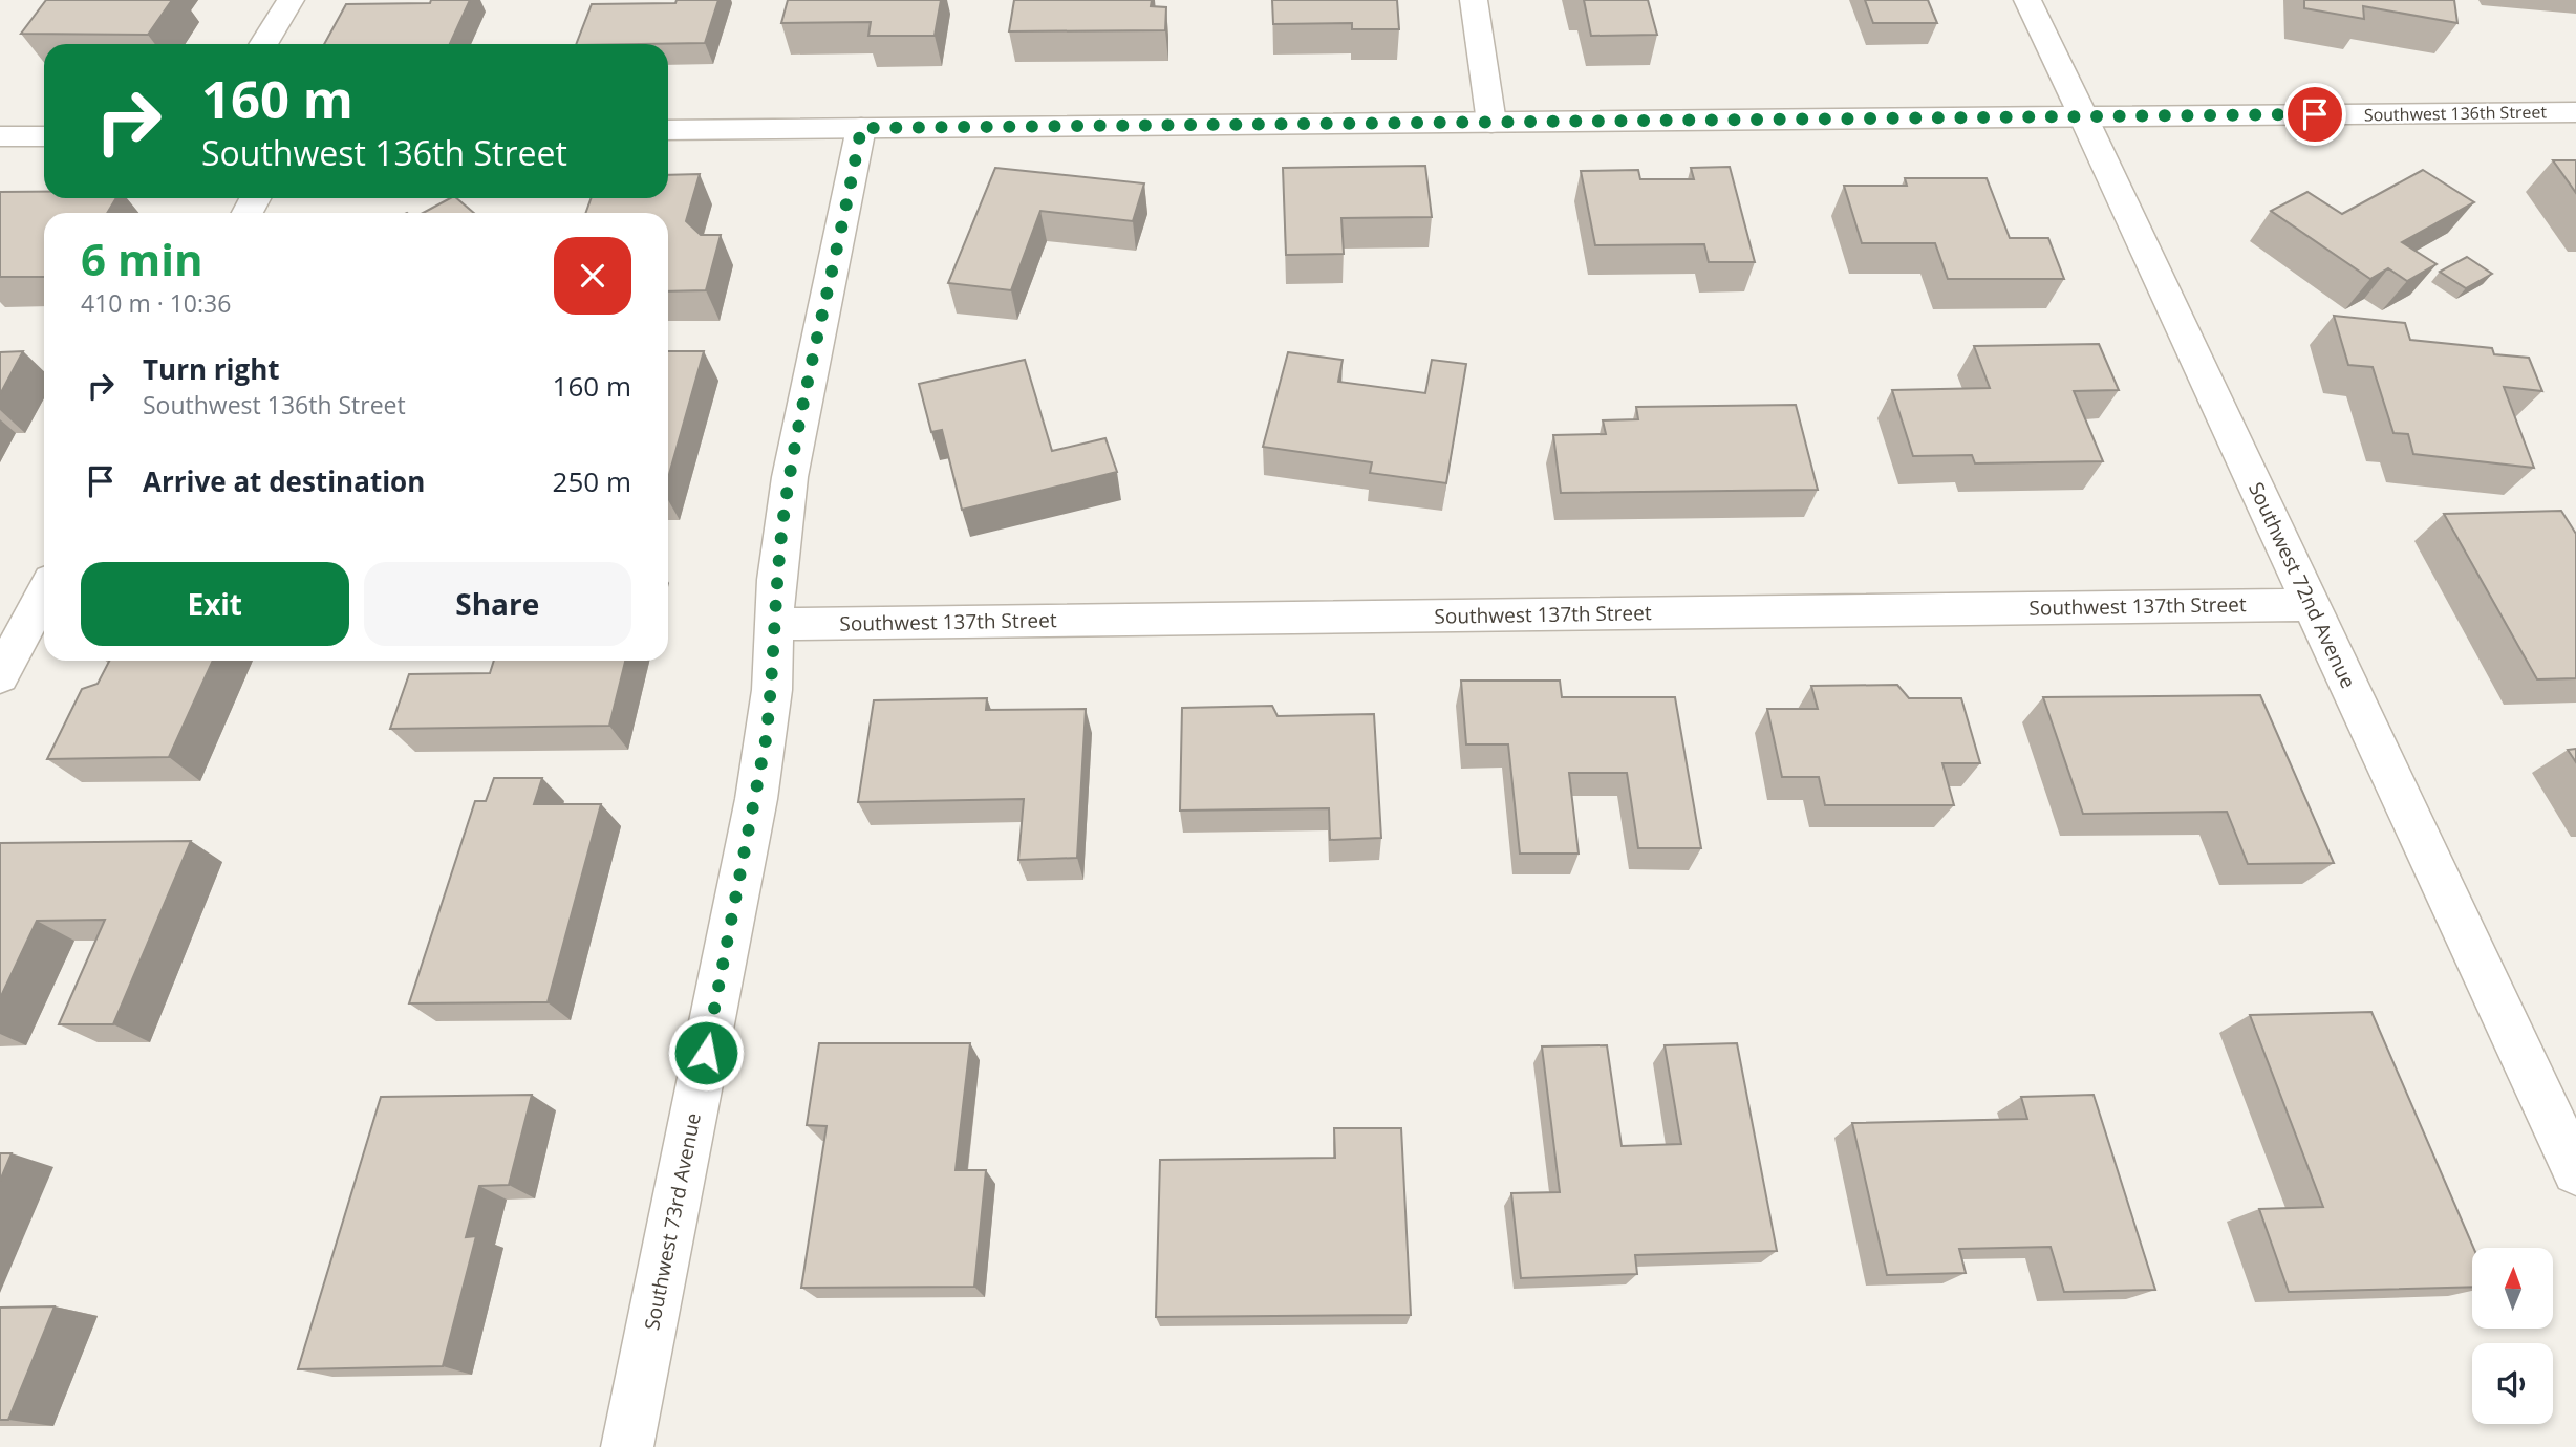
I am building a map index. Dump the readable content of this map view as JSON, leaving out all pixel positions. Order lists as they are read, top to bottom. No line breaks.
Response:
{"streets":{"street":["Southwest 136th Street","Southwest 72nd Avenue","Southwest 137th Street","Southwest 73rd Avenue"]},"crossings":[["Southwest 136th Street","Southwest 72nd Avenue"],["Southwest 136th Street","Southwest 73rd Avenue"],["Southwest 72nd Avenue","Southwest 137th Street"],["Southwest 137th Street","Southwest 73rd Avenue"]],"north":"top","page":{"turn":["160 m","Southwest 136th Street"],"heading":["6 min","410 m · 10:36"],"list":[{"name":"Turn right","note":"Southwest 136th Street","value":"160 m"},{"name":"Arrive at destination","value":"250 m"}],"buttons":["Exit","Share"]}}
